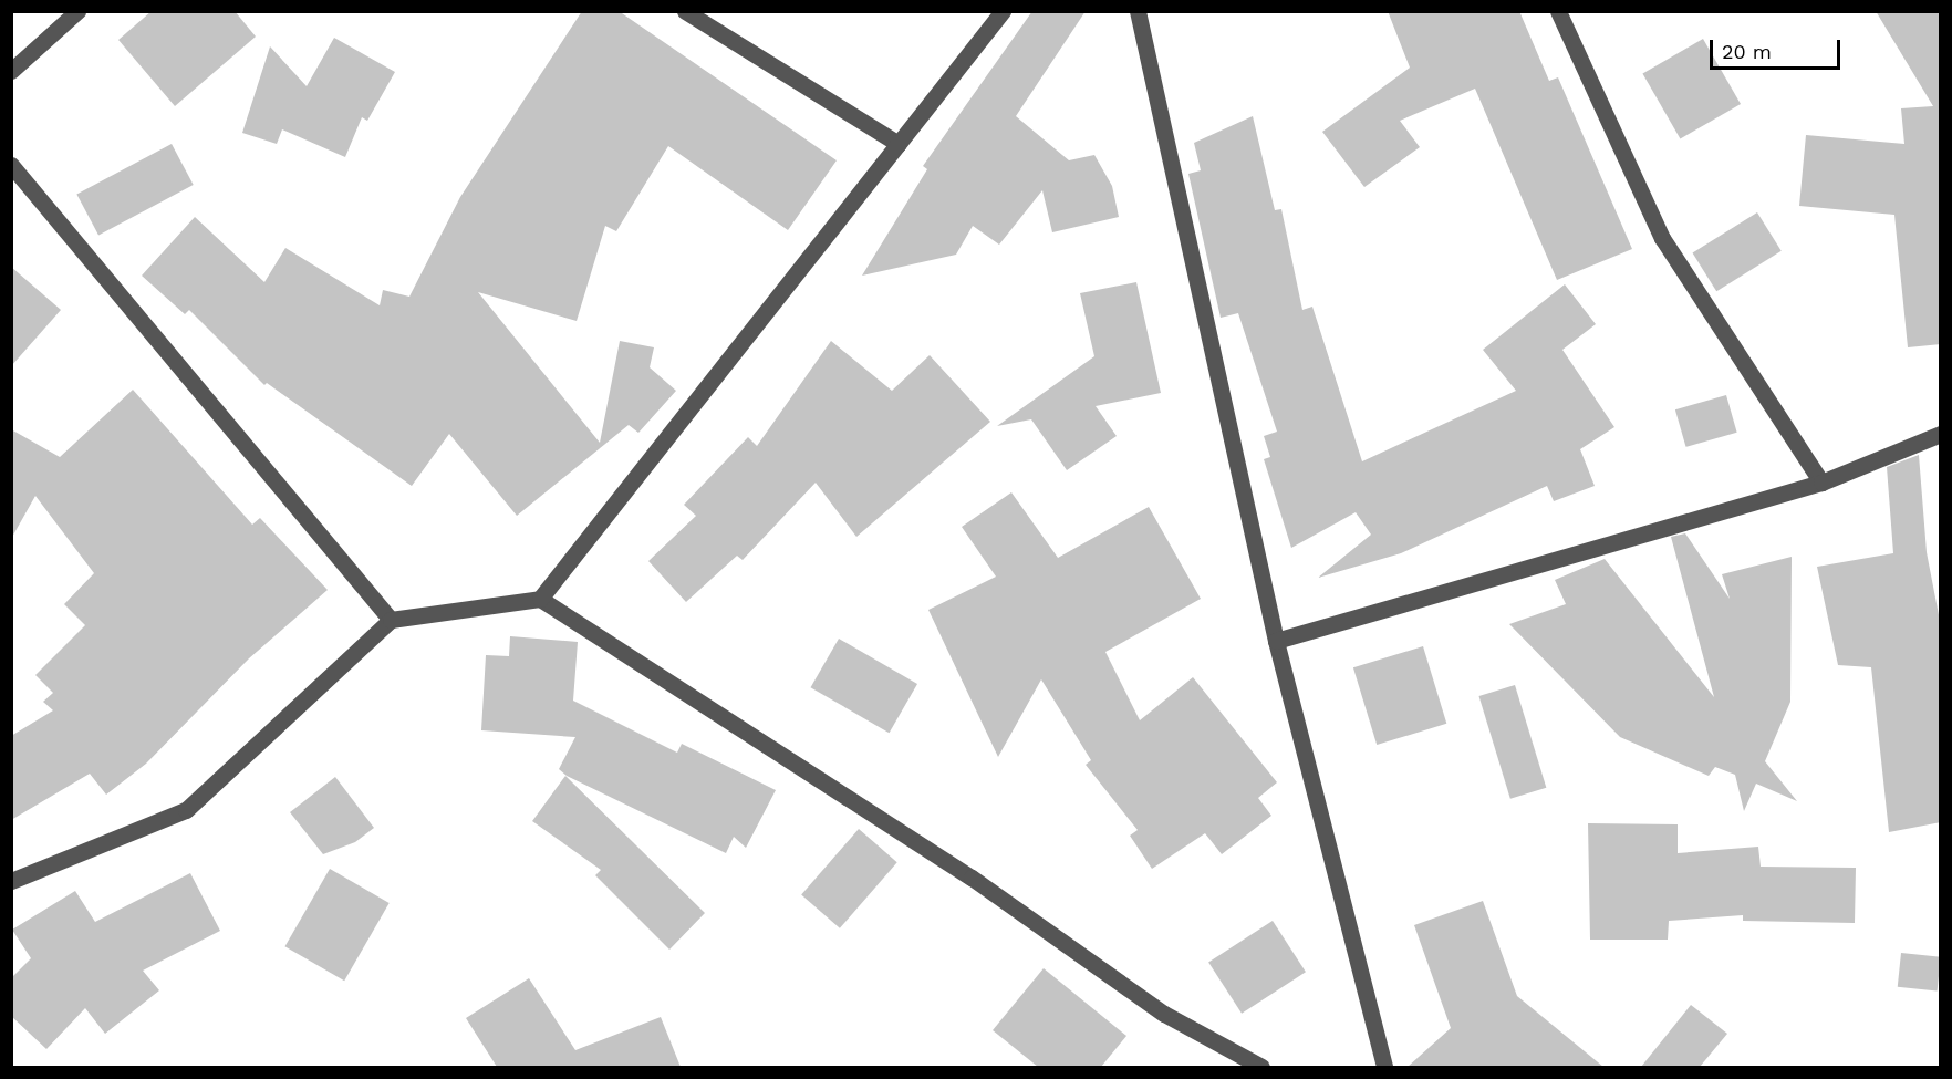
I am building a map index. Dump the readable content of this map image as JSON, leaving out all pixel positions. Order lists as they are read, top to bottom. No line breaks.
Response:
{"scale_bar":"20 m"}
